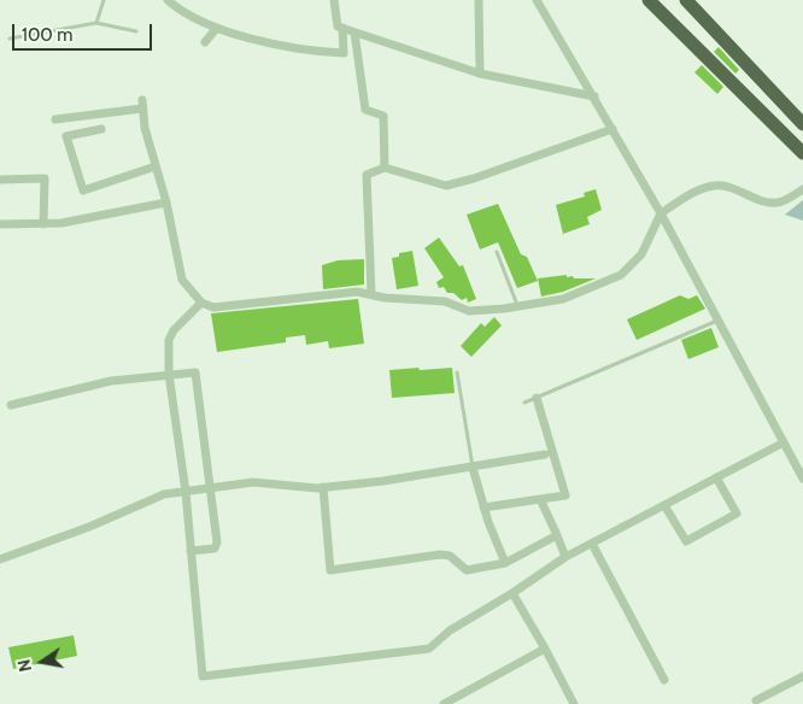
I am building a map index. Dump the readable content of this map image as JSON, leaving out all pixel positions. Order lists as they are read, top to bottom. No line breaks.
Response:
{"scale_bar":"100 m","north":"left"}
